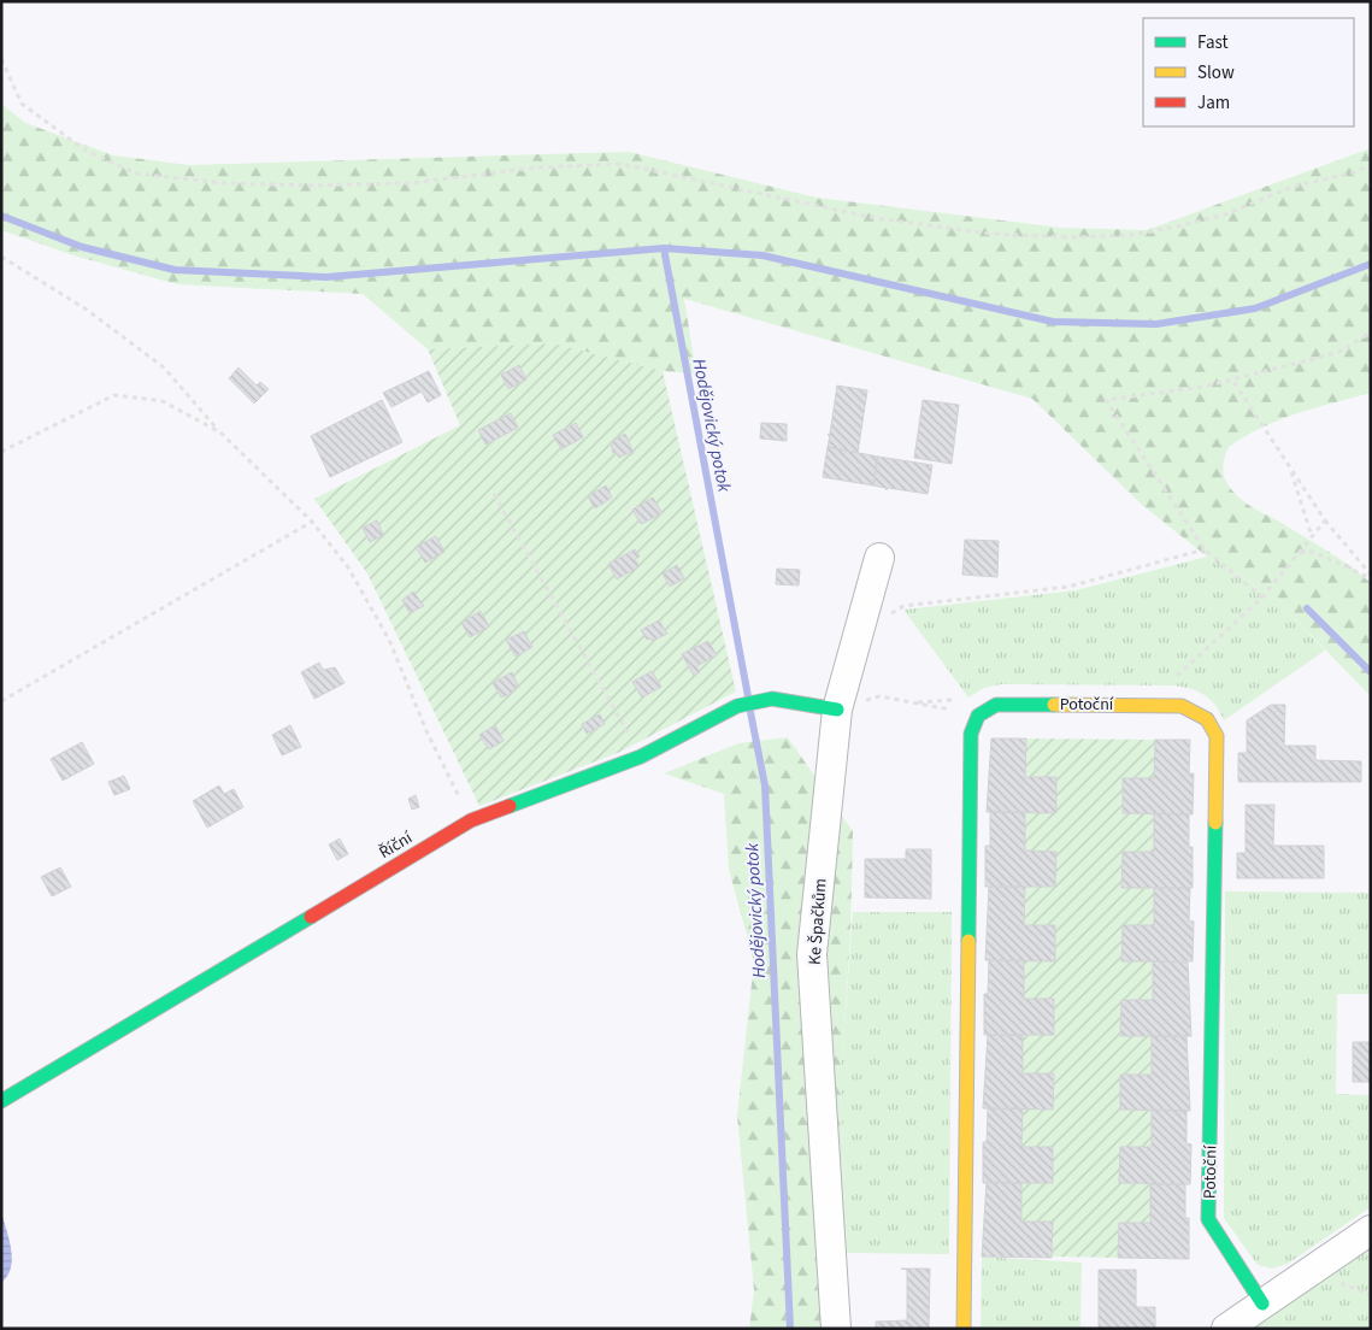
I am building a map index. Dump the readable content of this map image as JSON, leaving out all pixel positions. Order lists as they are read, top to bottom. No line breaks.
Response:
{"streets":{"street":["Potoční","Říční","Ke Špačkům"]},"crossings":[["Říční","Ke Špačkům"]],"water":["Hodějovický potok"],"legend":["Fast","Slow","Jam"]}
